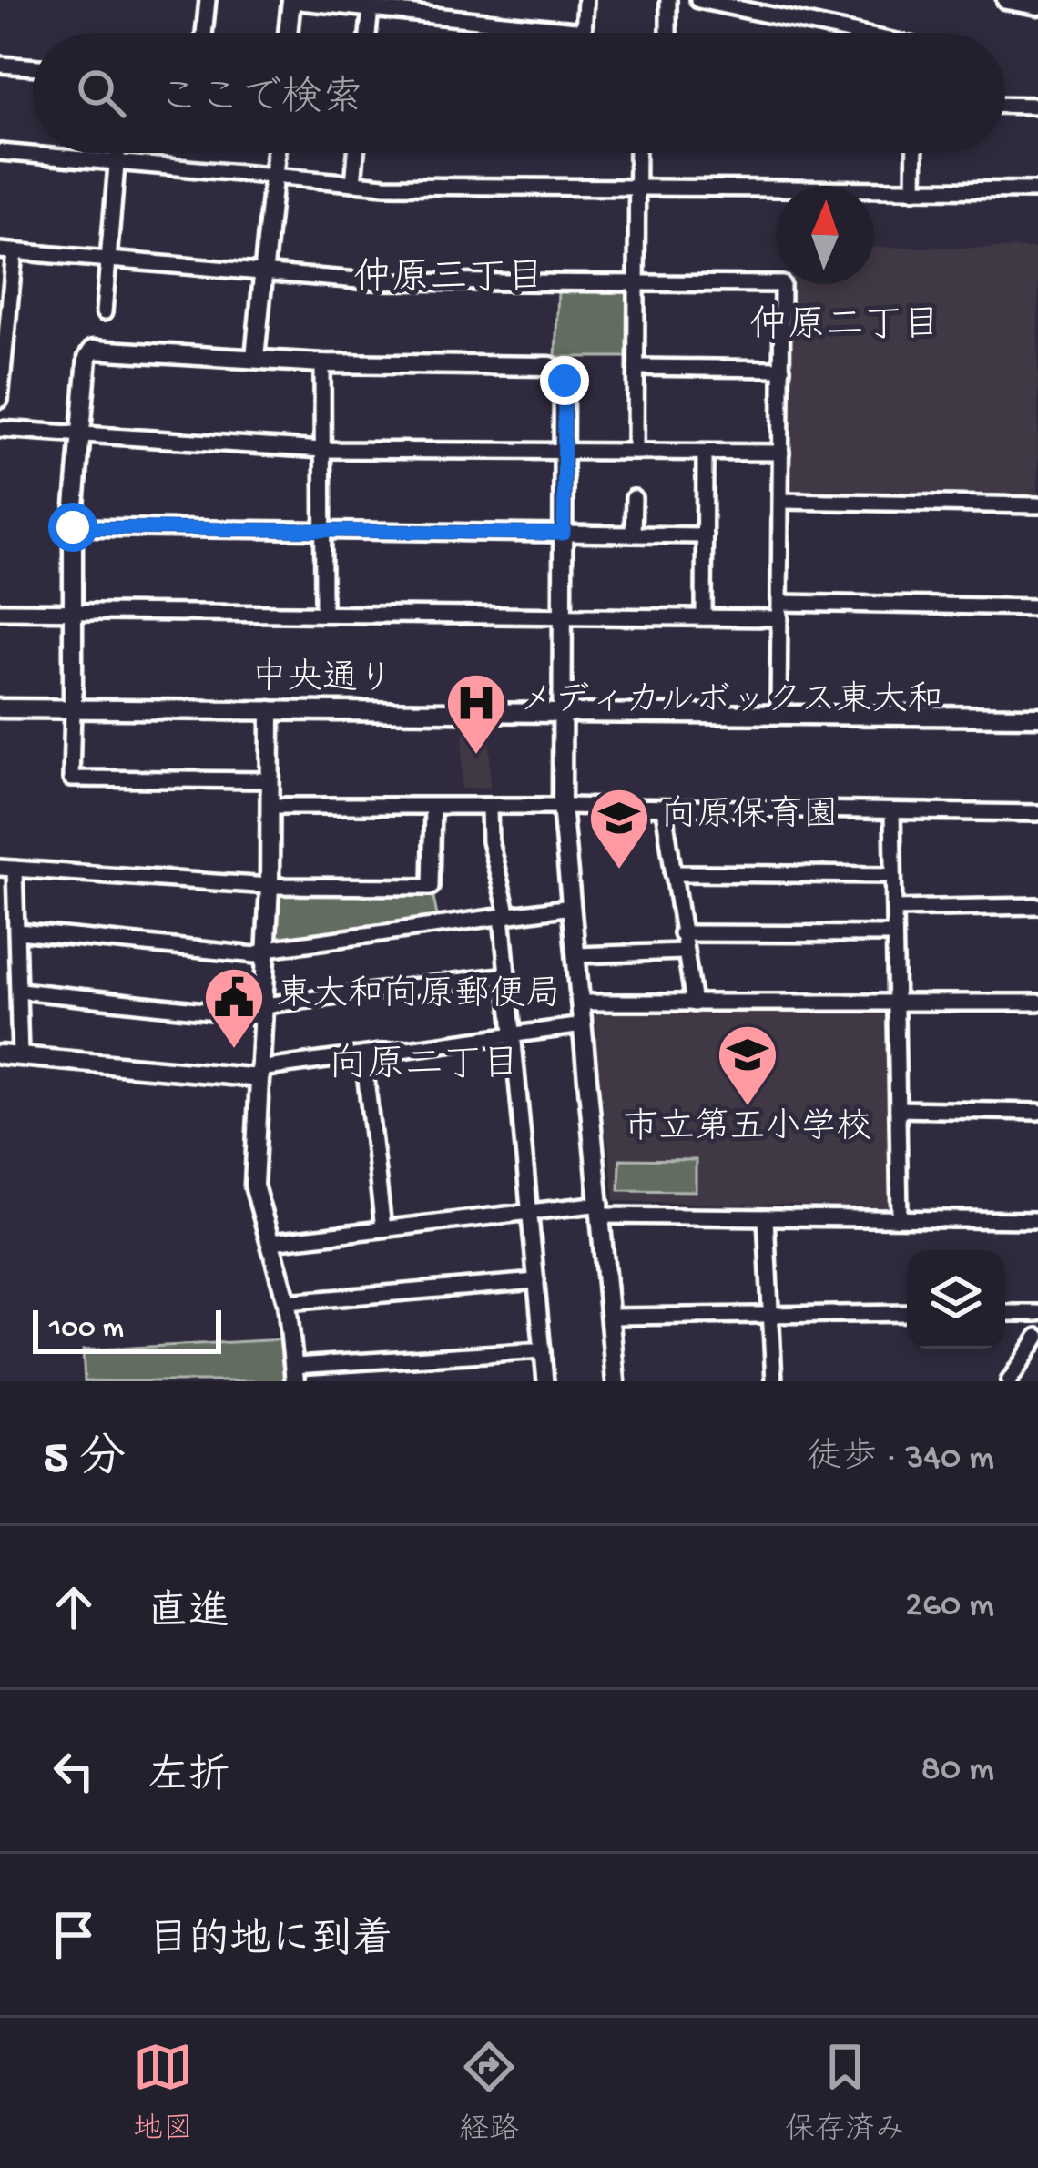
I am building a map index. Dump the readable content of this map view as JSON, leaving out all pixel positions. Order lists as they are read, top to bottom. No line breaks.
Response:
{"streets":{"street":["中央通り"]},"districts":["仲原三丁目","仲原二丁目","向原二丁目"],"places":{"hospital":["メディカルボックス東大和"],"school or university":["向原保育園","市立第五小学校"],"public building":["東大和向原郵便局"]},"scale_bar":"100 m","north":"top","page":{"search":"ここで検索","scale":"100 m","heading":["5 分","徒歩 · 340 m"],"list":[["直進","260 m"],["左折","80 m"],"目的地に到着"],"nav":["地図","経路","保存済み"]}}
